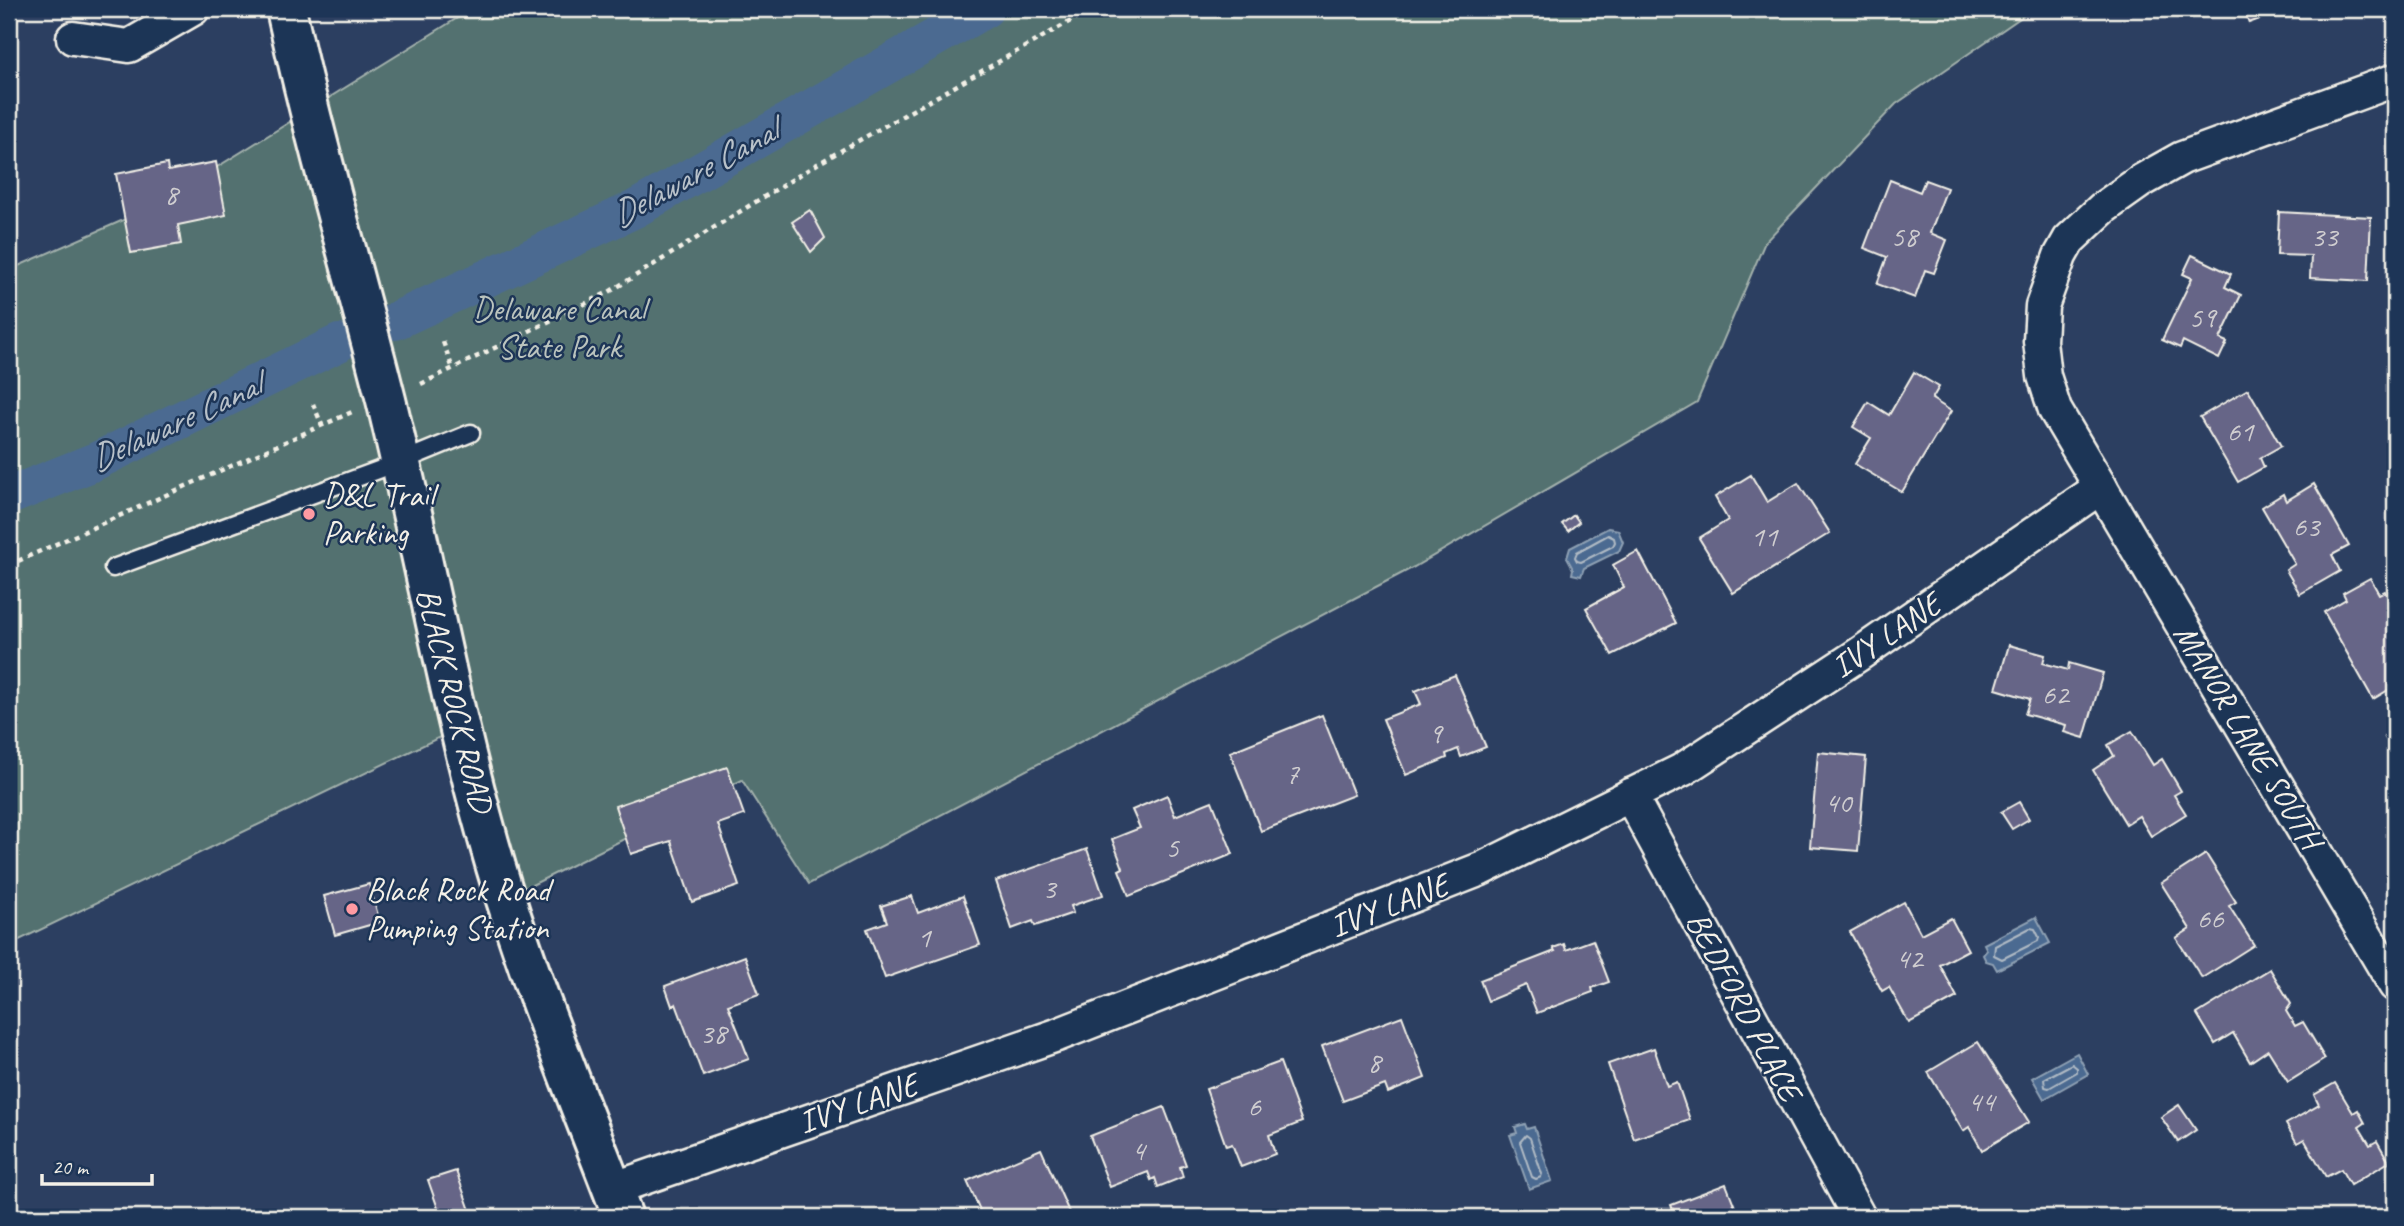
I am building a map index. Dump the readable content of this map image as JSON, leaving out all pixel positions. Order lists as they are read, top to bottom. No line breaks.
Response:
{"streets":{"street":["IVY LANE","BLACK ROCK ROAD","MANOR LANE SOUTH","BEDFORD PLACE"]},"crossings":[["IVY LANE","BLACK ROCK ROAD"],["IVY LANE","MANOR LANE SOUTH"],["IVY LANE","BEDFORD PLACE"]],"water":["Delaware Canal"],"parks":["Delaware Canal State Park"],"places":["D&L Trail Parking","Black Rock Road Pumping Station"],"house_numbers":["8","58","33","59","61","63","11","62","9","7","40","5","3","66","1","42","38","8","44","6","4"],"scale_bar":"20 m"}
